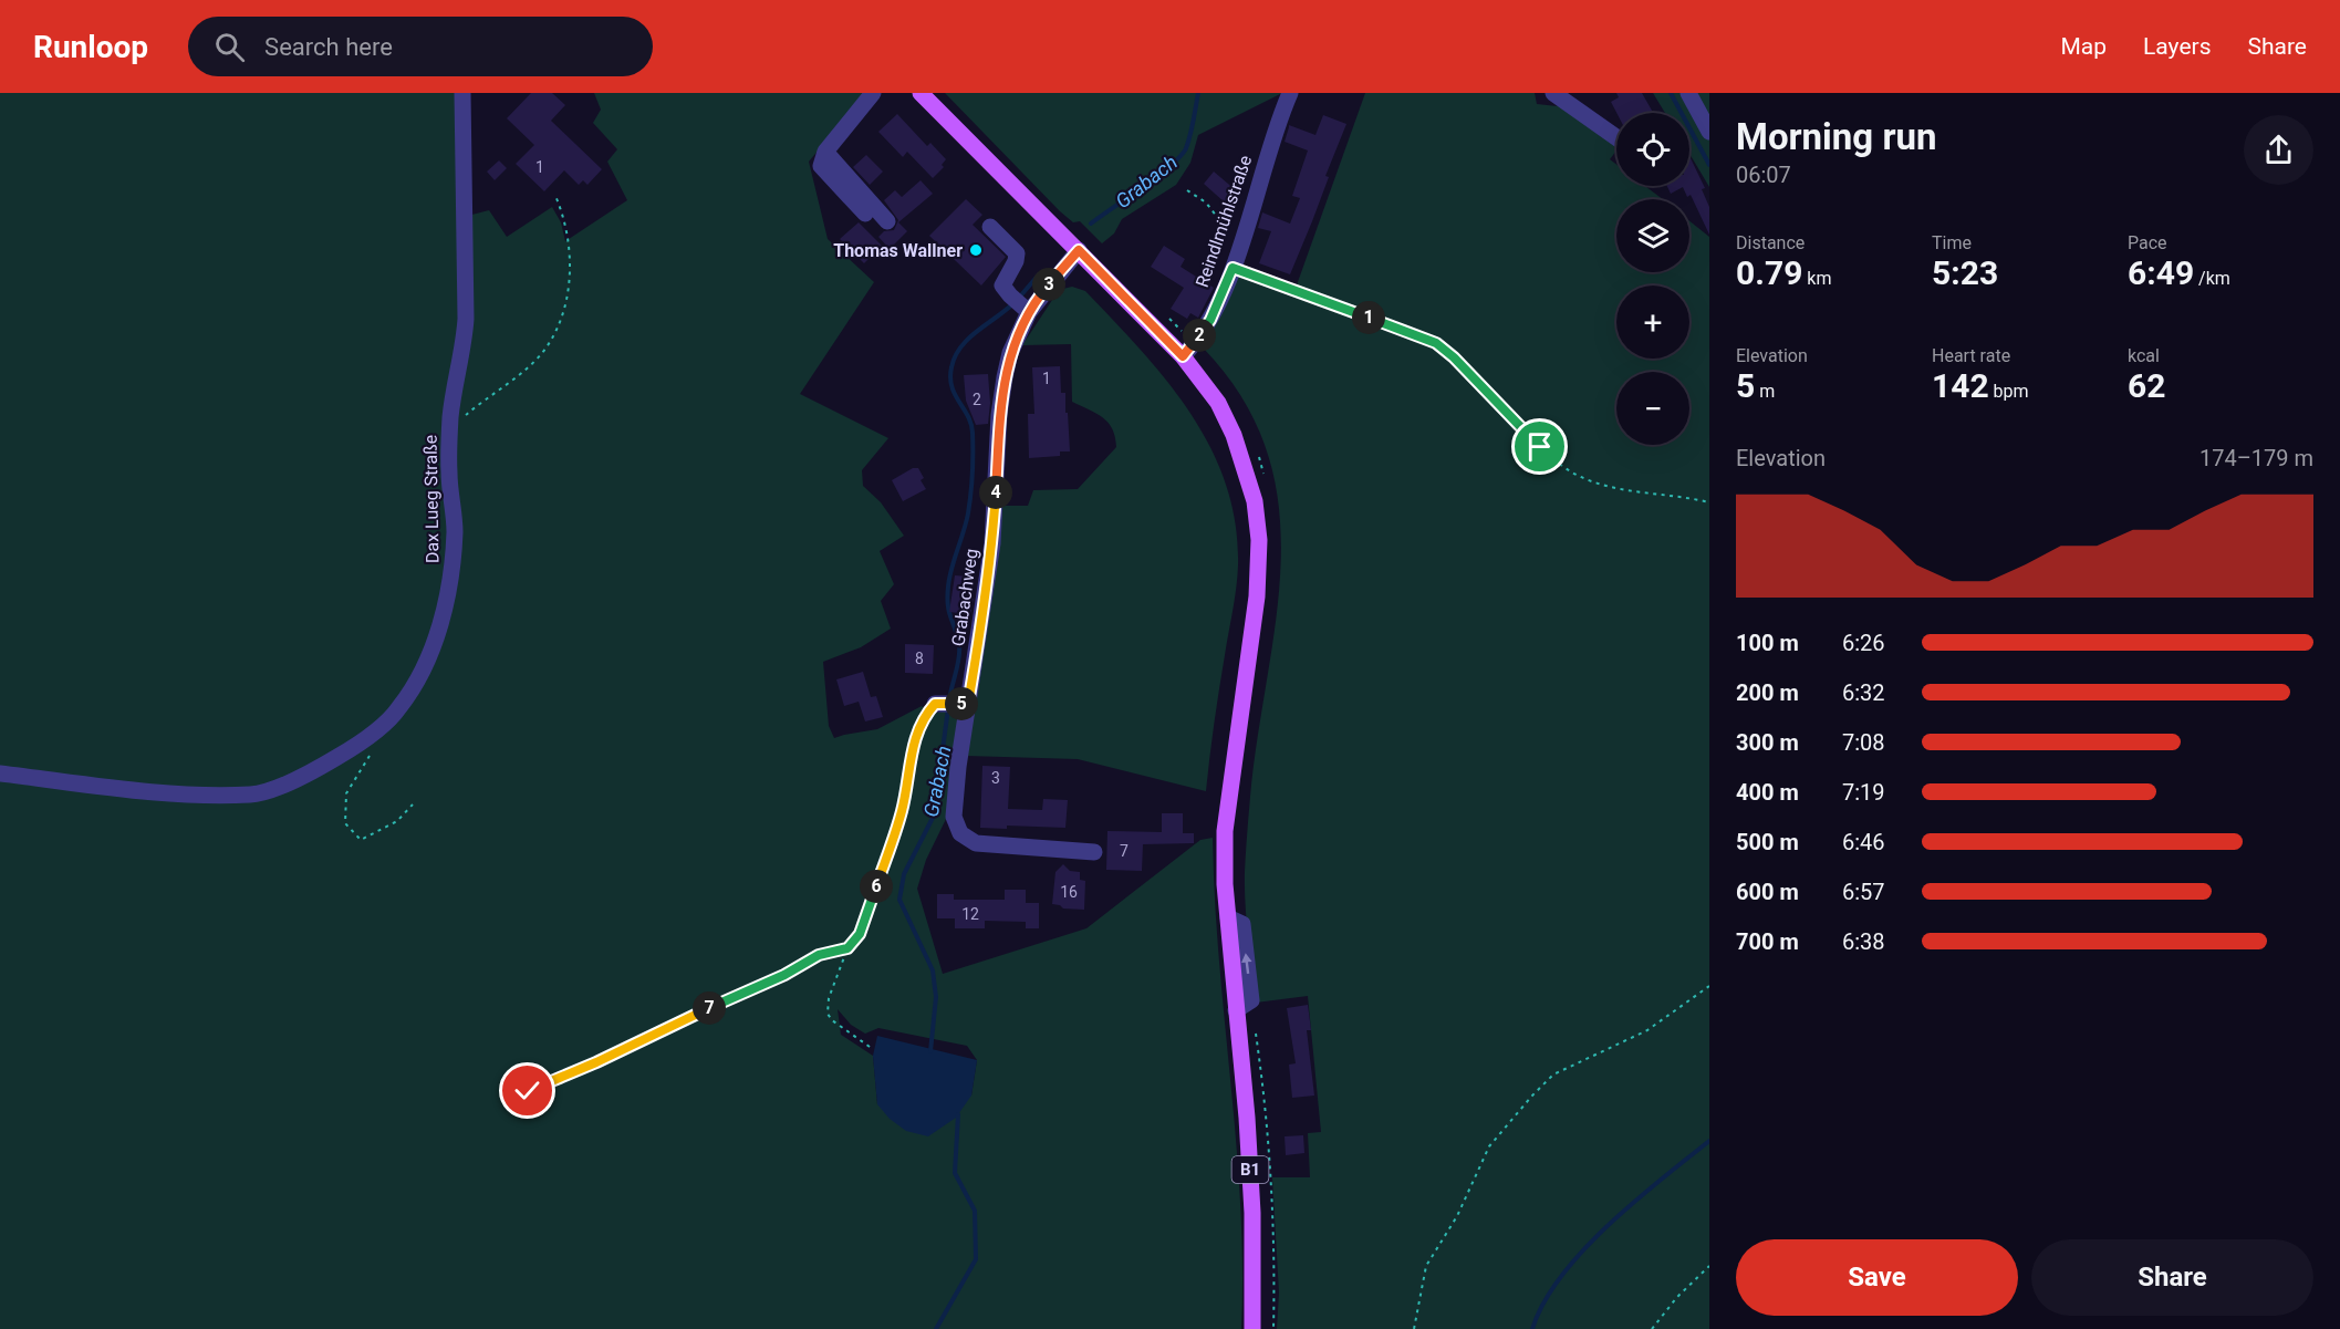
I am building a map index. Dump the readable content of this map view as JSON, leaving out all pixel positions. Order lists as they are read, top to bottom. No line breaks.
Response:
{"streets":{"main road":["B1"],"street":["Reindlmühlstraße","Dax Lueg Straße","Grabachweg"]},"crossings":[["Reindlmühlstraße","B1"],["Grabachweg","B1"]],"water":["Grabach"],"places":["Thomas Wallner"],"house_numbers":["1","1","2","8","3","7","16","12"],"page":{"header":"Runloop","search":"Search here","nav":["Map","Layers","Share"],"heading":["Morning run","06:07"],"map_buttons":["+","−"],"stats":[["Distance","0.79 km"],["Time","5:23"],["Pace","6:49 /km"],["Elevation","5 m"],["Heart rate","142 bpm"],["kcal","62"]],"pins":["3","1","2","4","5","6","7"],"chart":["Elevation","174–179 m"],"list":[{"name":"100 m","note":"6:26"},{"name":"200 m","note":"6:32"},{"name":"300 m","note":"7:08"},{"name":"400 m","note":"7:19"},{"name":"500 m","note":"6:46"},{"name":"600 m","note":"6:57"},{"name":"700 m","note":"6:38"}],"buttons":["Save","Share"]}}
